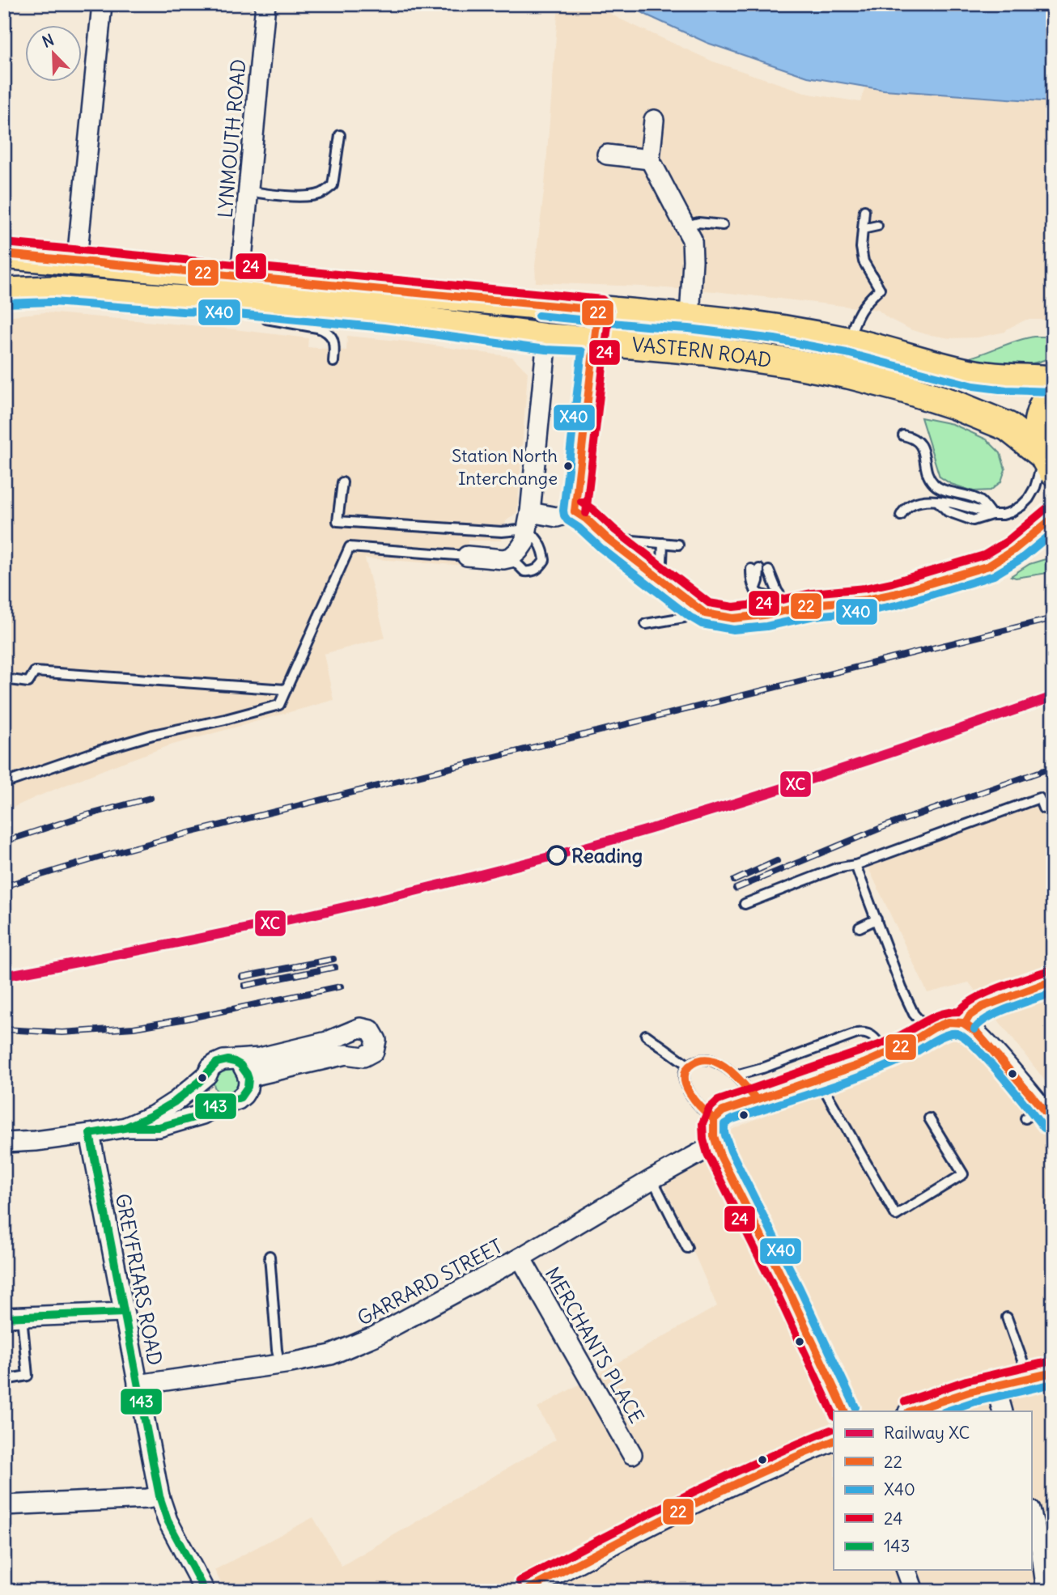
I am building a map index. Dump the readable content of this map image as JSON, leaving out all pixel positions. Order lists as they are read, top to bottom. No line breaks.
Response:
{"streets":{"main road":["VASTERN ROAD"],"street":["LYNMOUTH ROAD","GREYFRIARS ROAD","GARRARD STREET","MERCHANTS PLACE"]},"crossings":[["LYNMOUTH ROAD","VASTERN ROAD"],["GREYFRIARS ROAD","GARRARD STREET"],["GARRARD STREET","MERCHANTS PLACE"]],"places":["Station North Interchange","Reading"],"lines":["transit line 24","transit line 22","transit line X40","rail line XC","transit line 143"],"legend":["Railway XC","22","X40","24","143"],"north":"top left"}
